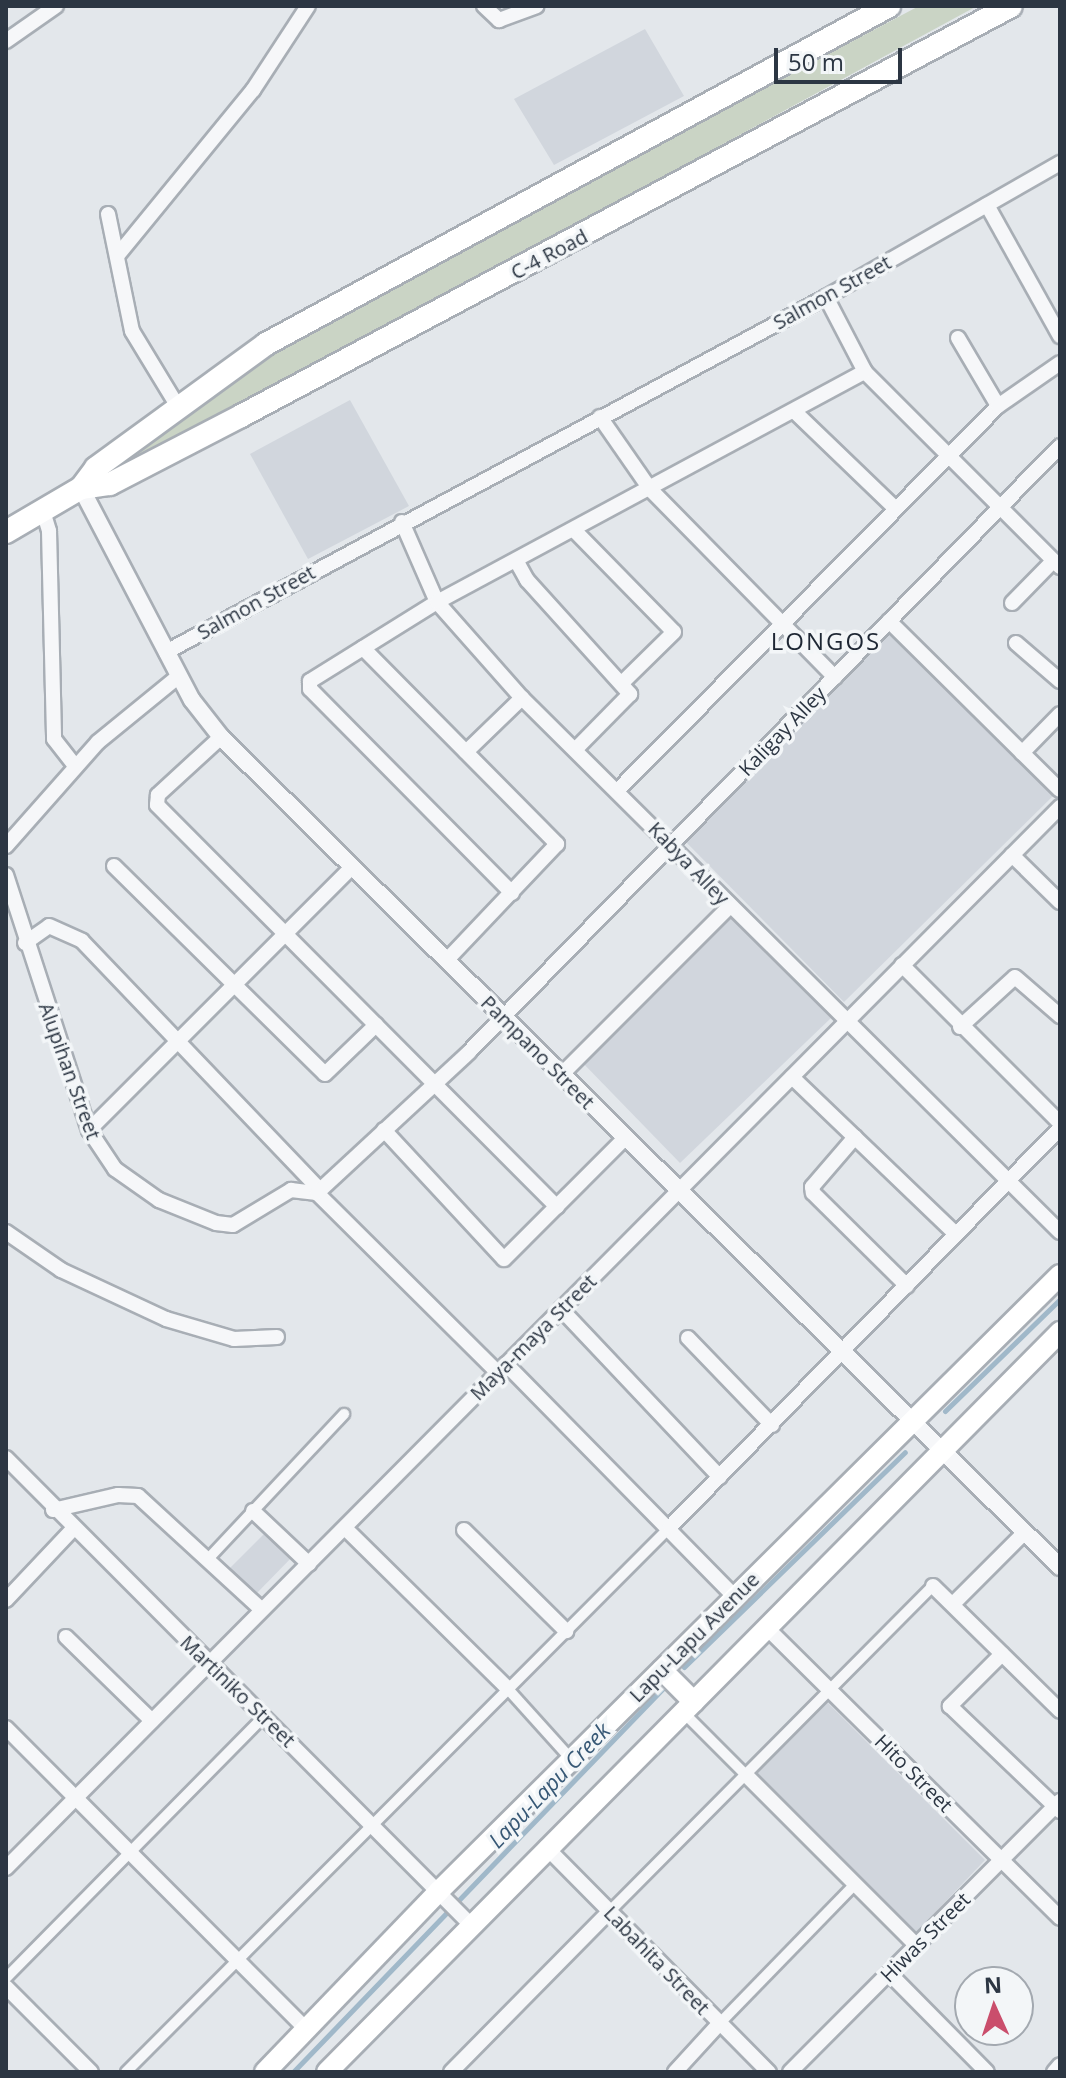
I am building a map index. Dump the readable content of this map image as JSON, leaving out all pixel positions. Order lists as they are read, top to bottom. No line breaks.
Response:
{"streets":{"highway":["C-4 Road"],"main road":["Lapu-Lapu Avenue"],"street":["Salmon Street","Kaligay Alley","Kabya Alley","Pampano Street","Alupihan Street","Maya-maya Street","Martiniko Street","Hito Street","Hiwas Street","Labahita Street"]},"crossings":[["C-4 Road","Pampano Street"],["Salmon Street","Kabya Alley"],["Salmon Street","Pampano Street"],["Kaligay Alley","Kabya Alley"],["Kaligay Alley","Pampano Street"],["Kaligay Alley","Alupihan Street"],["Kabya Alley","Maya-maya Street"],["Pampano Street","Maya-maya Street"],["Pampano Street","Lapu-Lapu Avenue"],["Maya-maya Street","Martiniko Street"],["Lapu-Lapu Avenue","Martiniko Street"],["Lapu-Lapu Avenue","Hito Street"],["Lapu-Lapu Avenue","Labahita Street"],["Hito Street","Hiwas Street"]],"districts":["LONGOS"],"water":["Lapu-Lapu Creek"],"scale_bar":"50 m","north":"top"}
